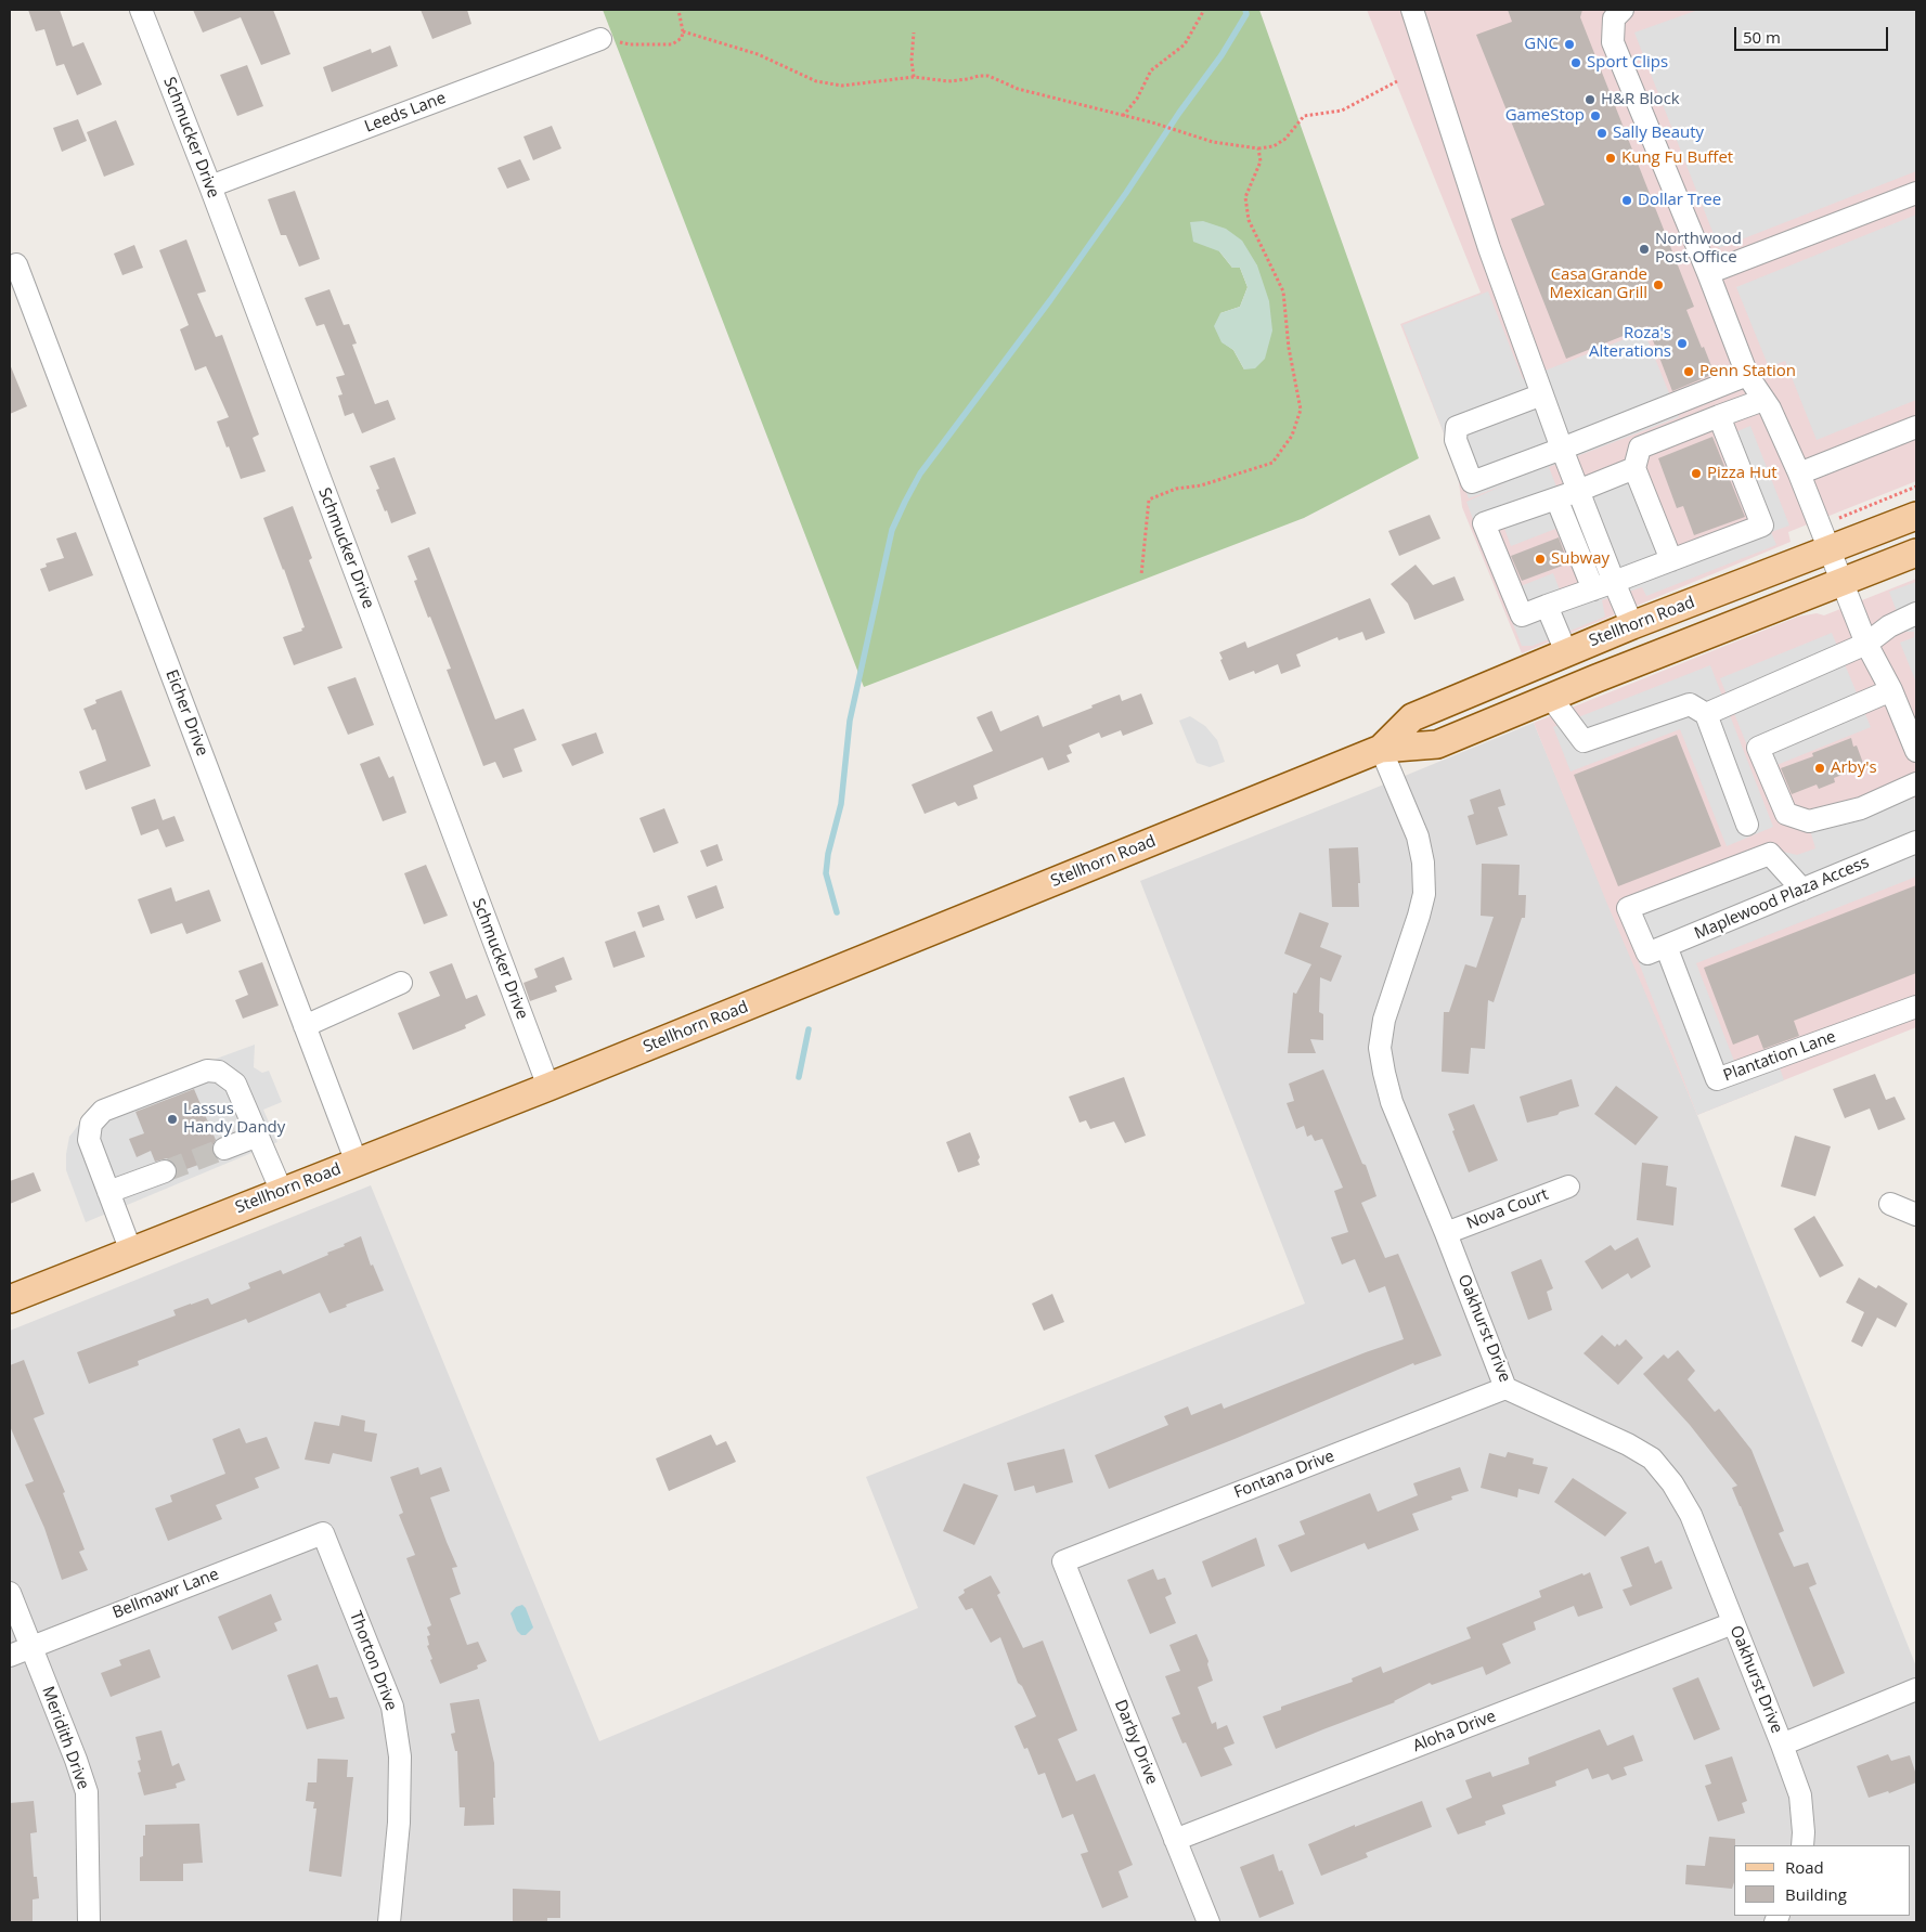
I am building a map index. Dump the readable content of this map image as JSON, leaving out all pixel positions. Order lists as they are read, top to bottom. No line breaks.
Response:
{"streets":{"main road":["Stellhorn Road"],"street":["Leeds Lane","Schmucker Drive","Eicher Drive","Maplewood Plaza Access","Plantation Lane","Nova Court","Oakhurst Drive","Fontana Drive","Bellmawr Lane","Thorton Drive","Aloha Drive","Meridith Drive","Darby Drive"]},"crossings":[["Leeds Lane","Schmucker Drive"],["Schmucker Drive","Stellhorn Road"],["Stellhorn Road","Eicher Drive"],["Stellhorn Road","Oakhurst Drive"],["Maplewood Plaza Access","Plantation Lane"],["Nova Court","Oakhurst Drive"],["Oakhurst Drive","Fontana Drive"],["Oakhurst Drive","Aloha Drive"],["Fontana Drive","Darby Drive"],["Bellmawr Lane","Thorton Drive"],["Bellmawr Lane","Meridith Drive"],["Aloha Drive","Darby Drive"]],"places":["GNC","Sport Clips","H&R Block","GameStop","Sally Beauty","Kung Fu Buffet","Dollar Tree","Northwood Post Office","Casa Grande Mexican Grill","Roza's Alterations","Penn Station","Pizza Hut","Subway","Arby's","Lassus Handy Dandy"],"legend":["Road","Building"],"scale_bar":"50 m"}
